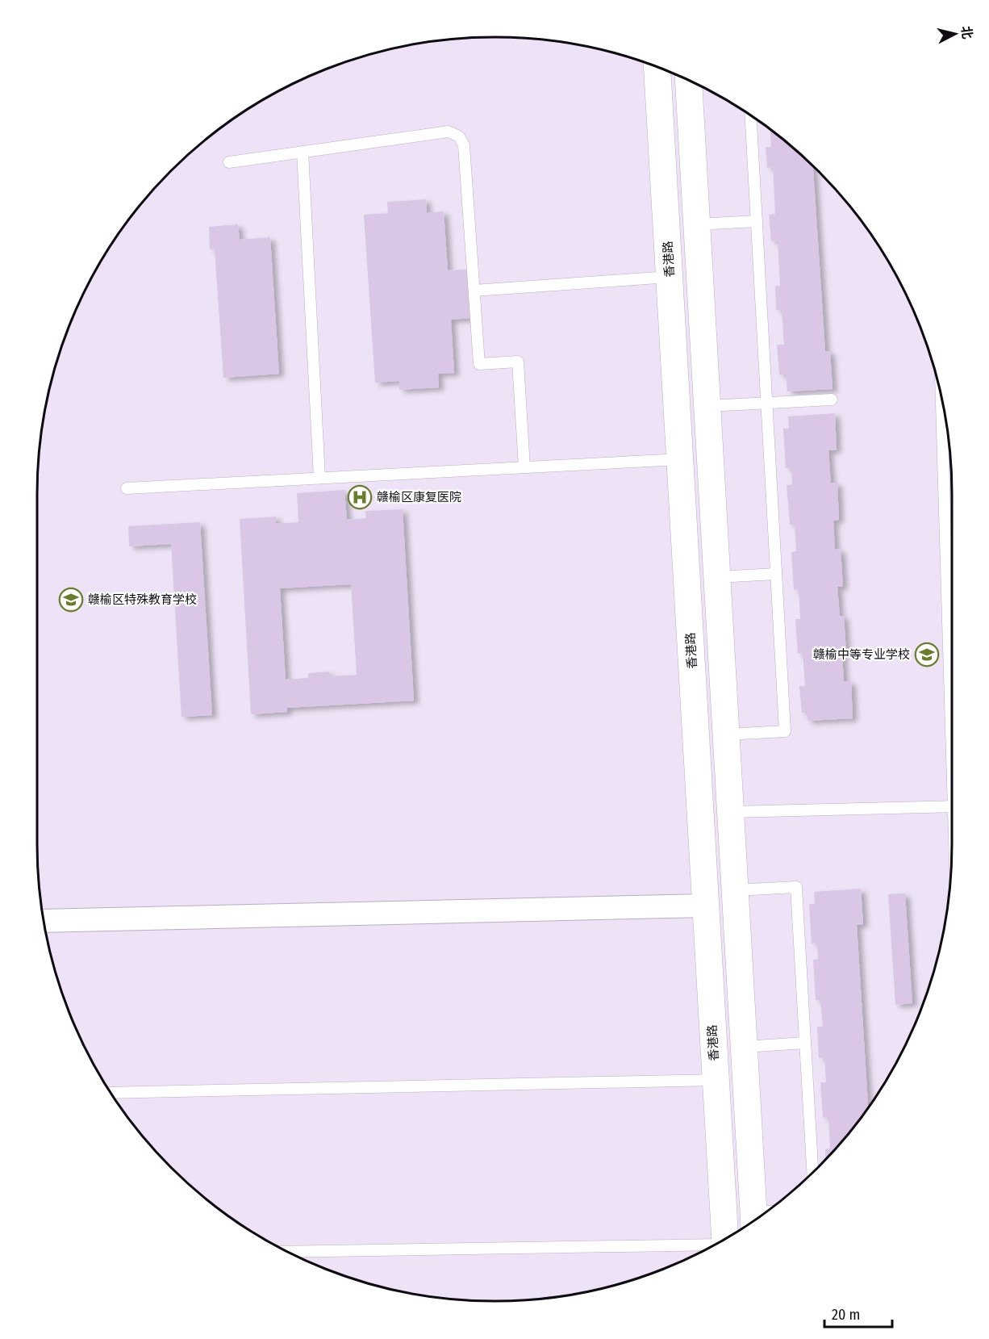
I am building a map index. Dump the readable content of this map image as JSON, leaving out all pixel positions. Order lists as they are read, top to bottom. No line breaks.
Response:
{"streets":{"main road":["香港路"]},"places":{"hospital":["赣榆区康复医院"],"school or university":["赣榆区特殊教育学校","赣榆中等专业学校"]},"scale_bar":"20 m","north":"right"}
